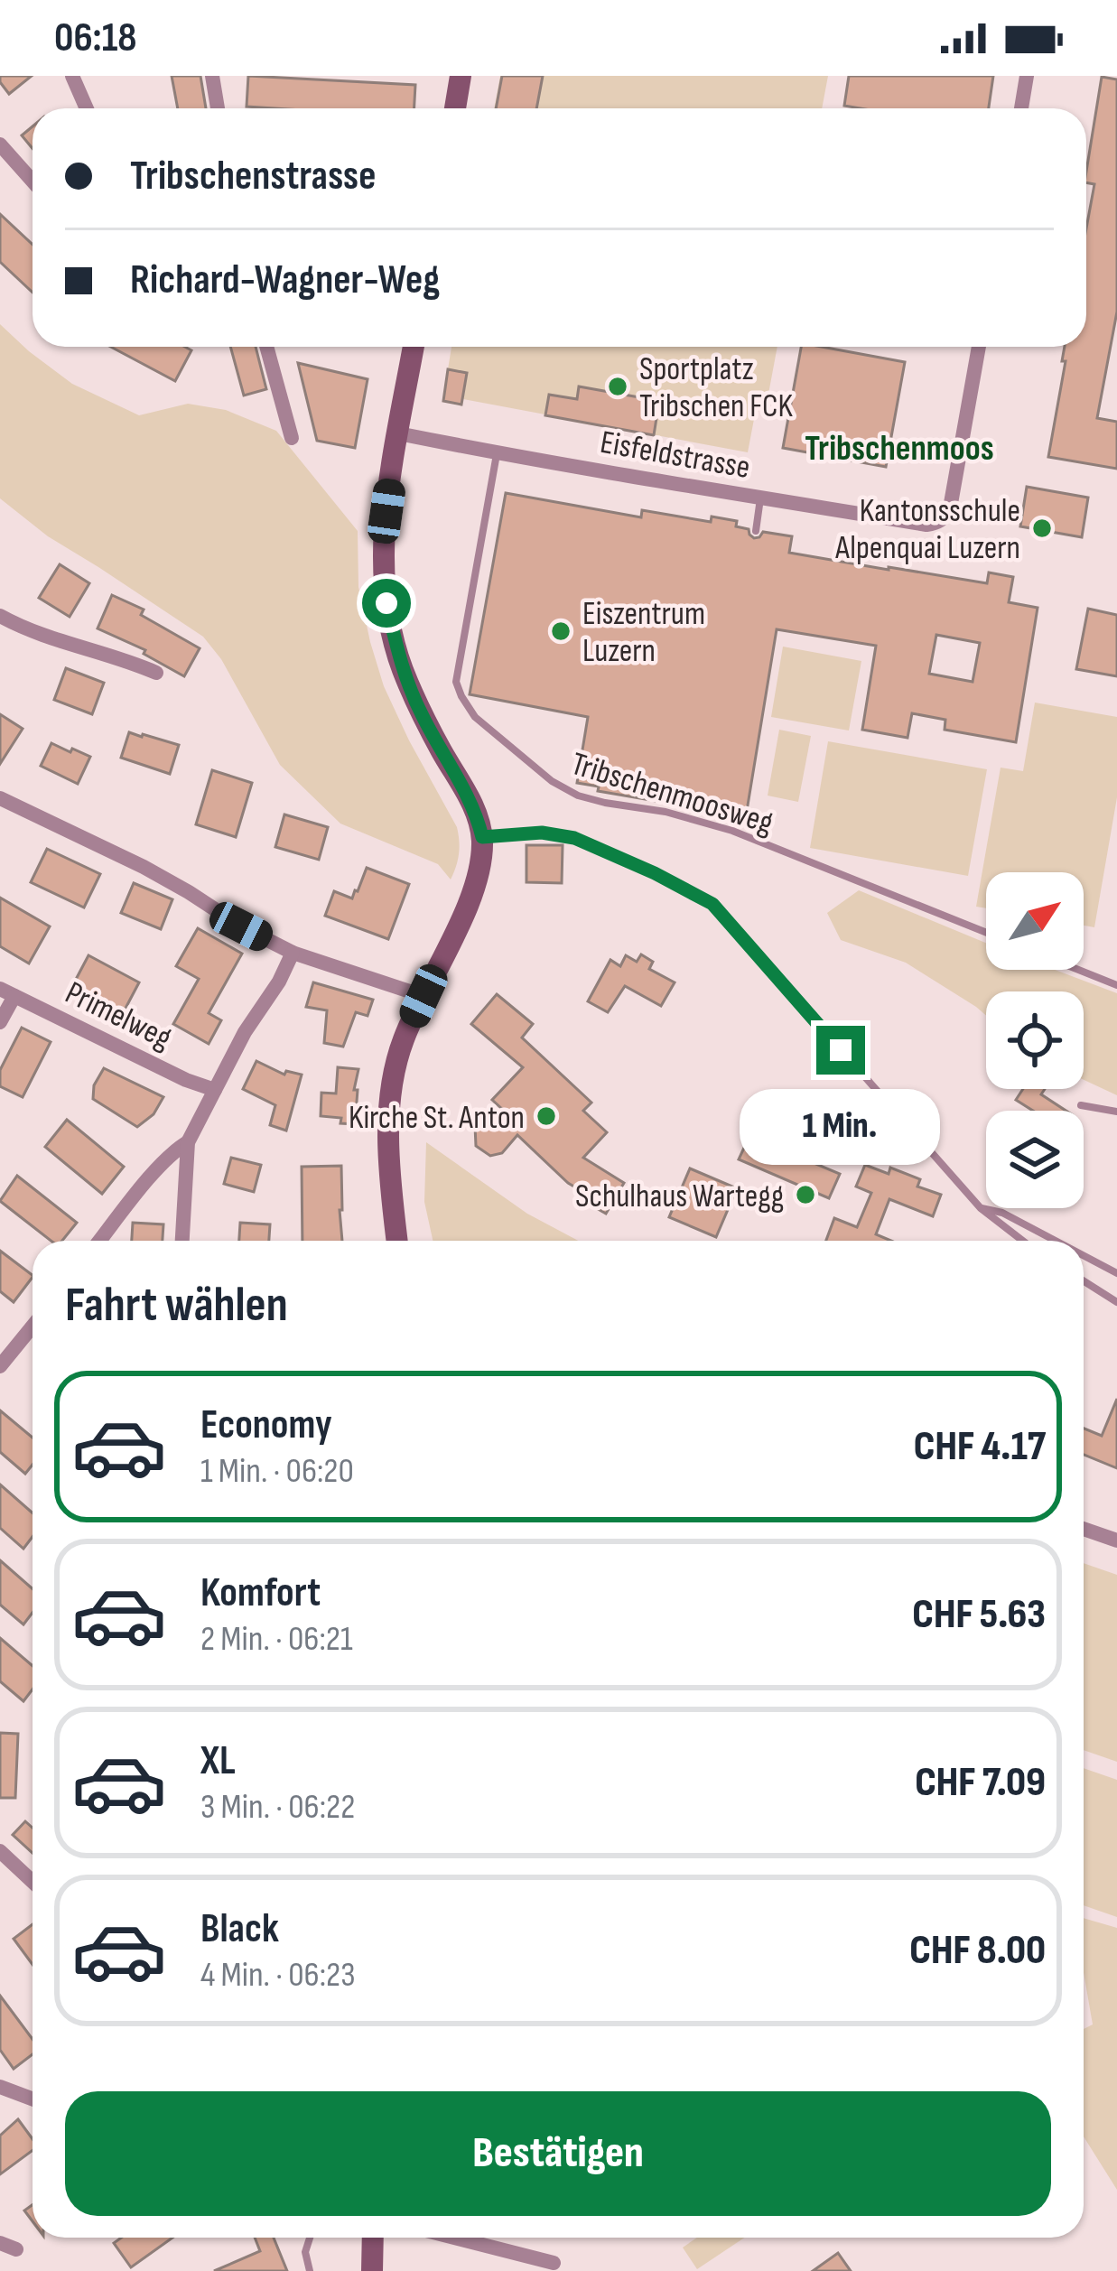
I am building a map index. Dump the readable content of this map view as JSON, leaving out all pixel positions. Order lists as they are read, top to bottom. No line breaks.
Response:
{"streets":{"street":["Eisfeldstrasse","Primelweg"],"lane":["Tribschenmoosweg"]},"crossings":[["Eisfeldstrasse","Tribschenmoosweg"]],"districts":["Tribschenmoos"],"places":["Sportplatz Tribschen FCK","Kantonsschule Alpenquai Luzern","Eiszentrum Luzern","Kirche St. Anton","Schulhaus Wartegg"],"north":"top right","page":{"status":"06:18","banner":["Tribschenstrasse","Richard-Wagner-Weg"],"bubble":"1 Min.","heading":"Fahrt wählen","list":[{"name":"Economy","note":"1 Min. · 06:20","value":"CHF 4.17"},{"name":"Komfort","note":"2 Min. · 06:21","value":"CHF 5.63"},{"name":"XL","note":"3 Min. · 06:22","value":"CHF 7.09"},{"name":"Black","note":"4 Min. · 06:23","value":"CHF 8.00"}],"buttons":"Bestätigen"}}
